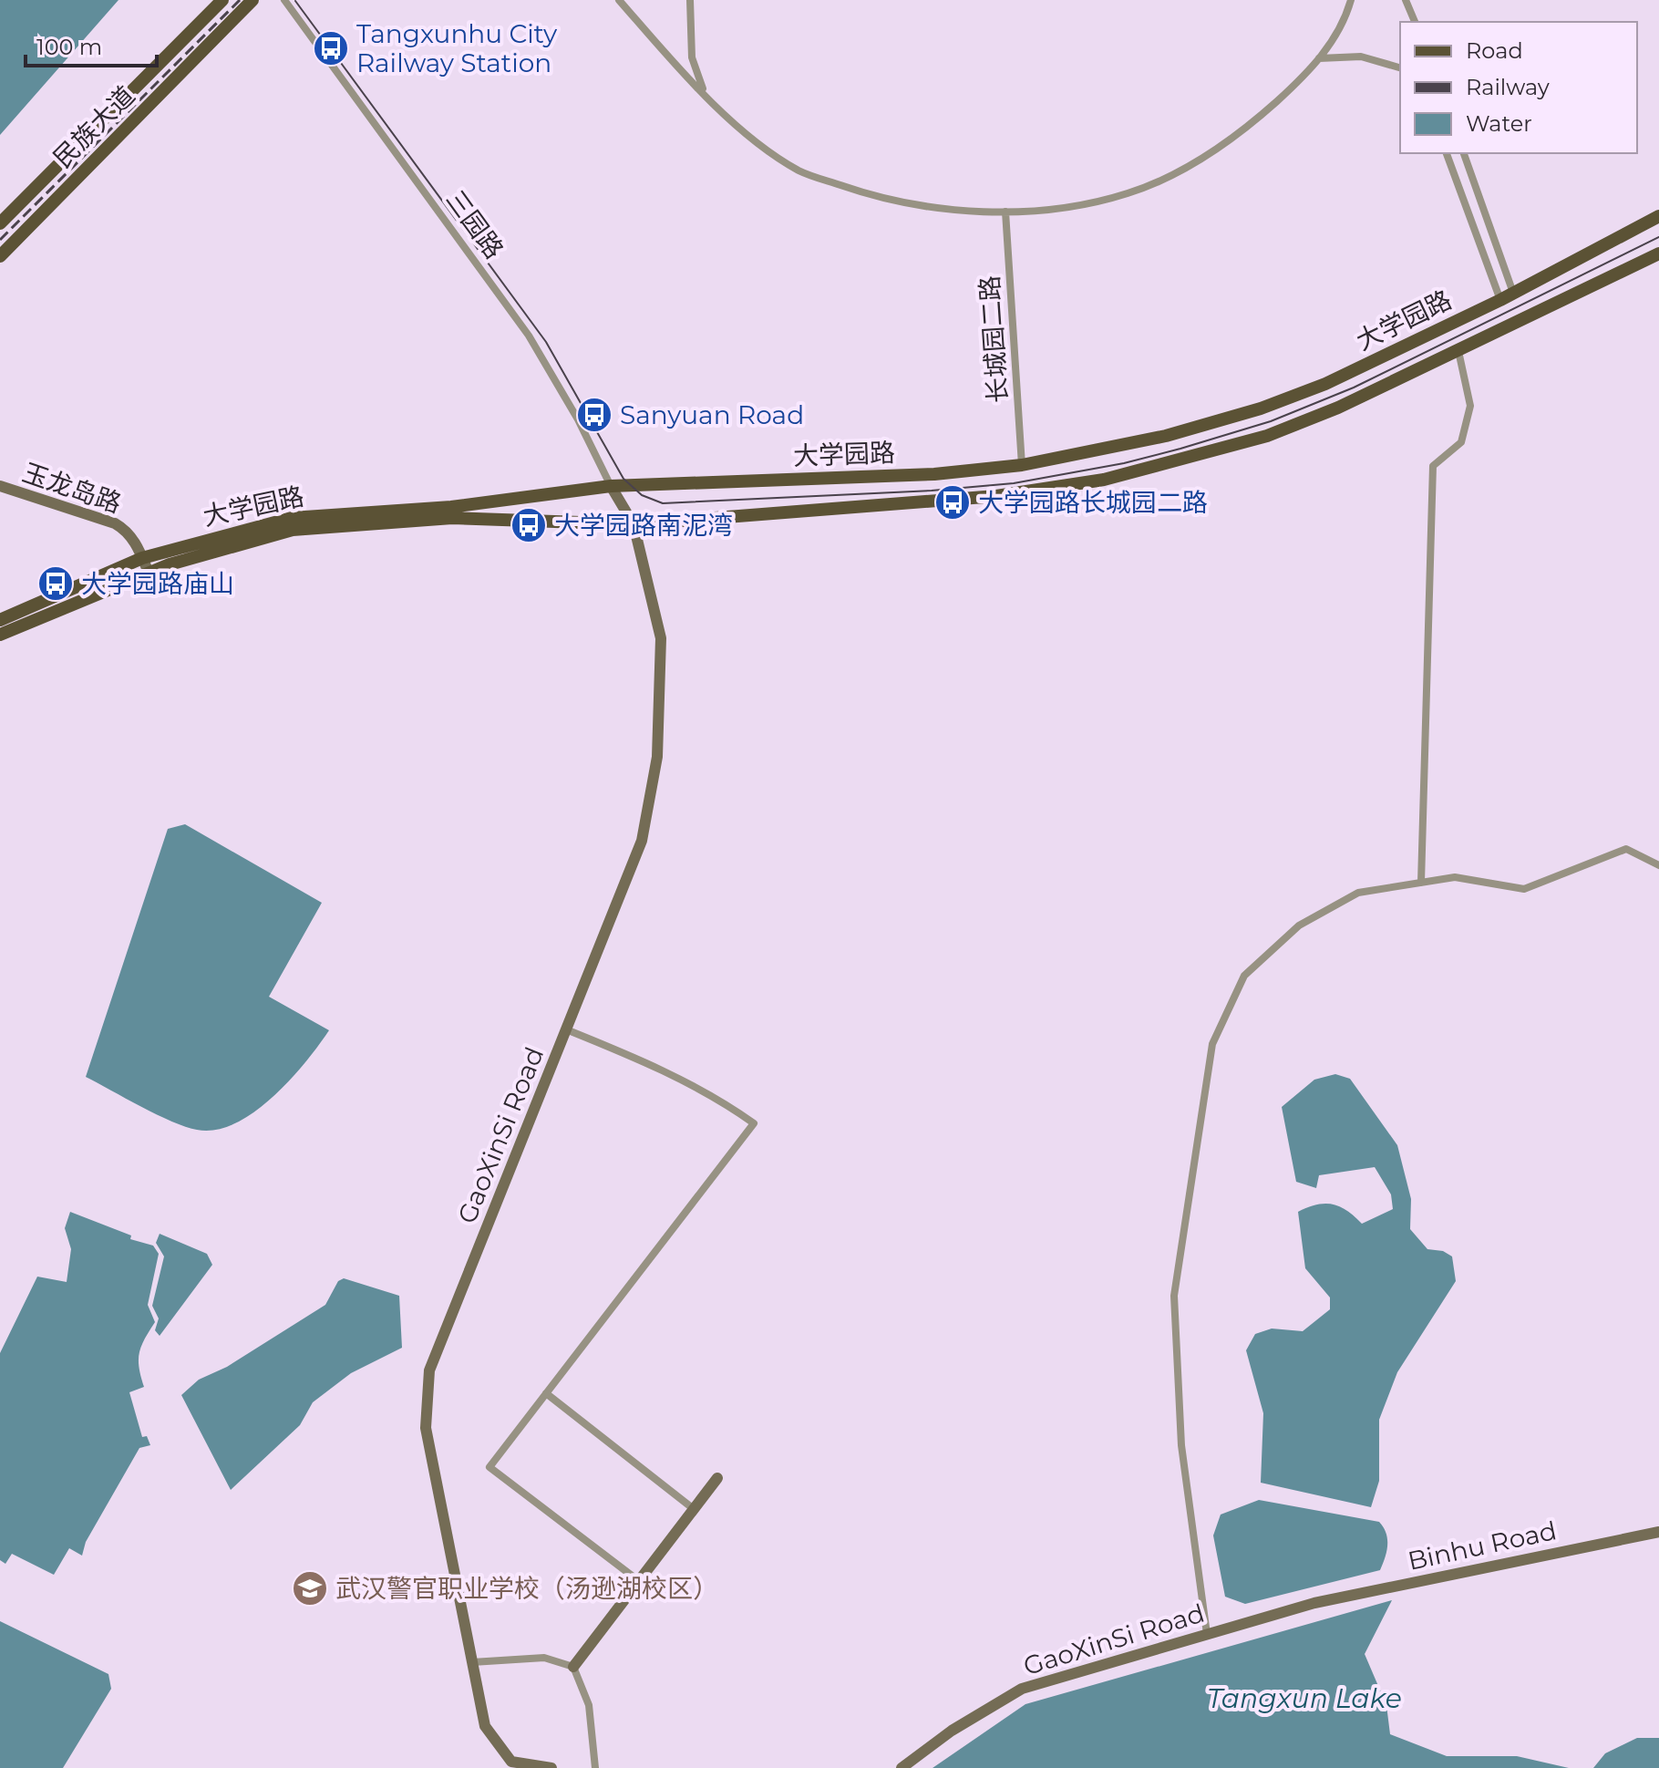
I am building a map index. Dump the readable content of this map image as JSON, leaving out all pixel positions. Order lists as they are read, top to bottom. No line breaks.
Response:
{"streets":{"main road":["民族大道","大学园路"],"street":["三园路","长城园二路","玉龙岛路","GaoXinSi Road"]},"crossings":[["三园路","大学园路"],["三园路","GaoXinSi Road"],["大学园路","长城园二路"],["大学园路","玉龙岛路"],["大学园路","GaoXinSi Road"]],"water":["Tangxun Lake"],"places":{"bus stop":["Tangxunhu City Railway Station","Sanyuan Road","大学园路长城园二路","大学园路南泥湾","大学园路庙山"],"school or university":["武汉警官职业学校（汤逊湖校区）"]},"legend":["Road","Railway","Water"],"scale_bar":"100 m"}
